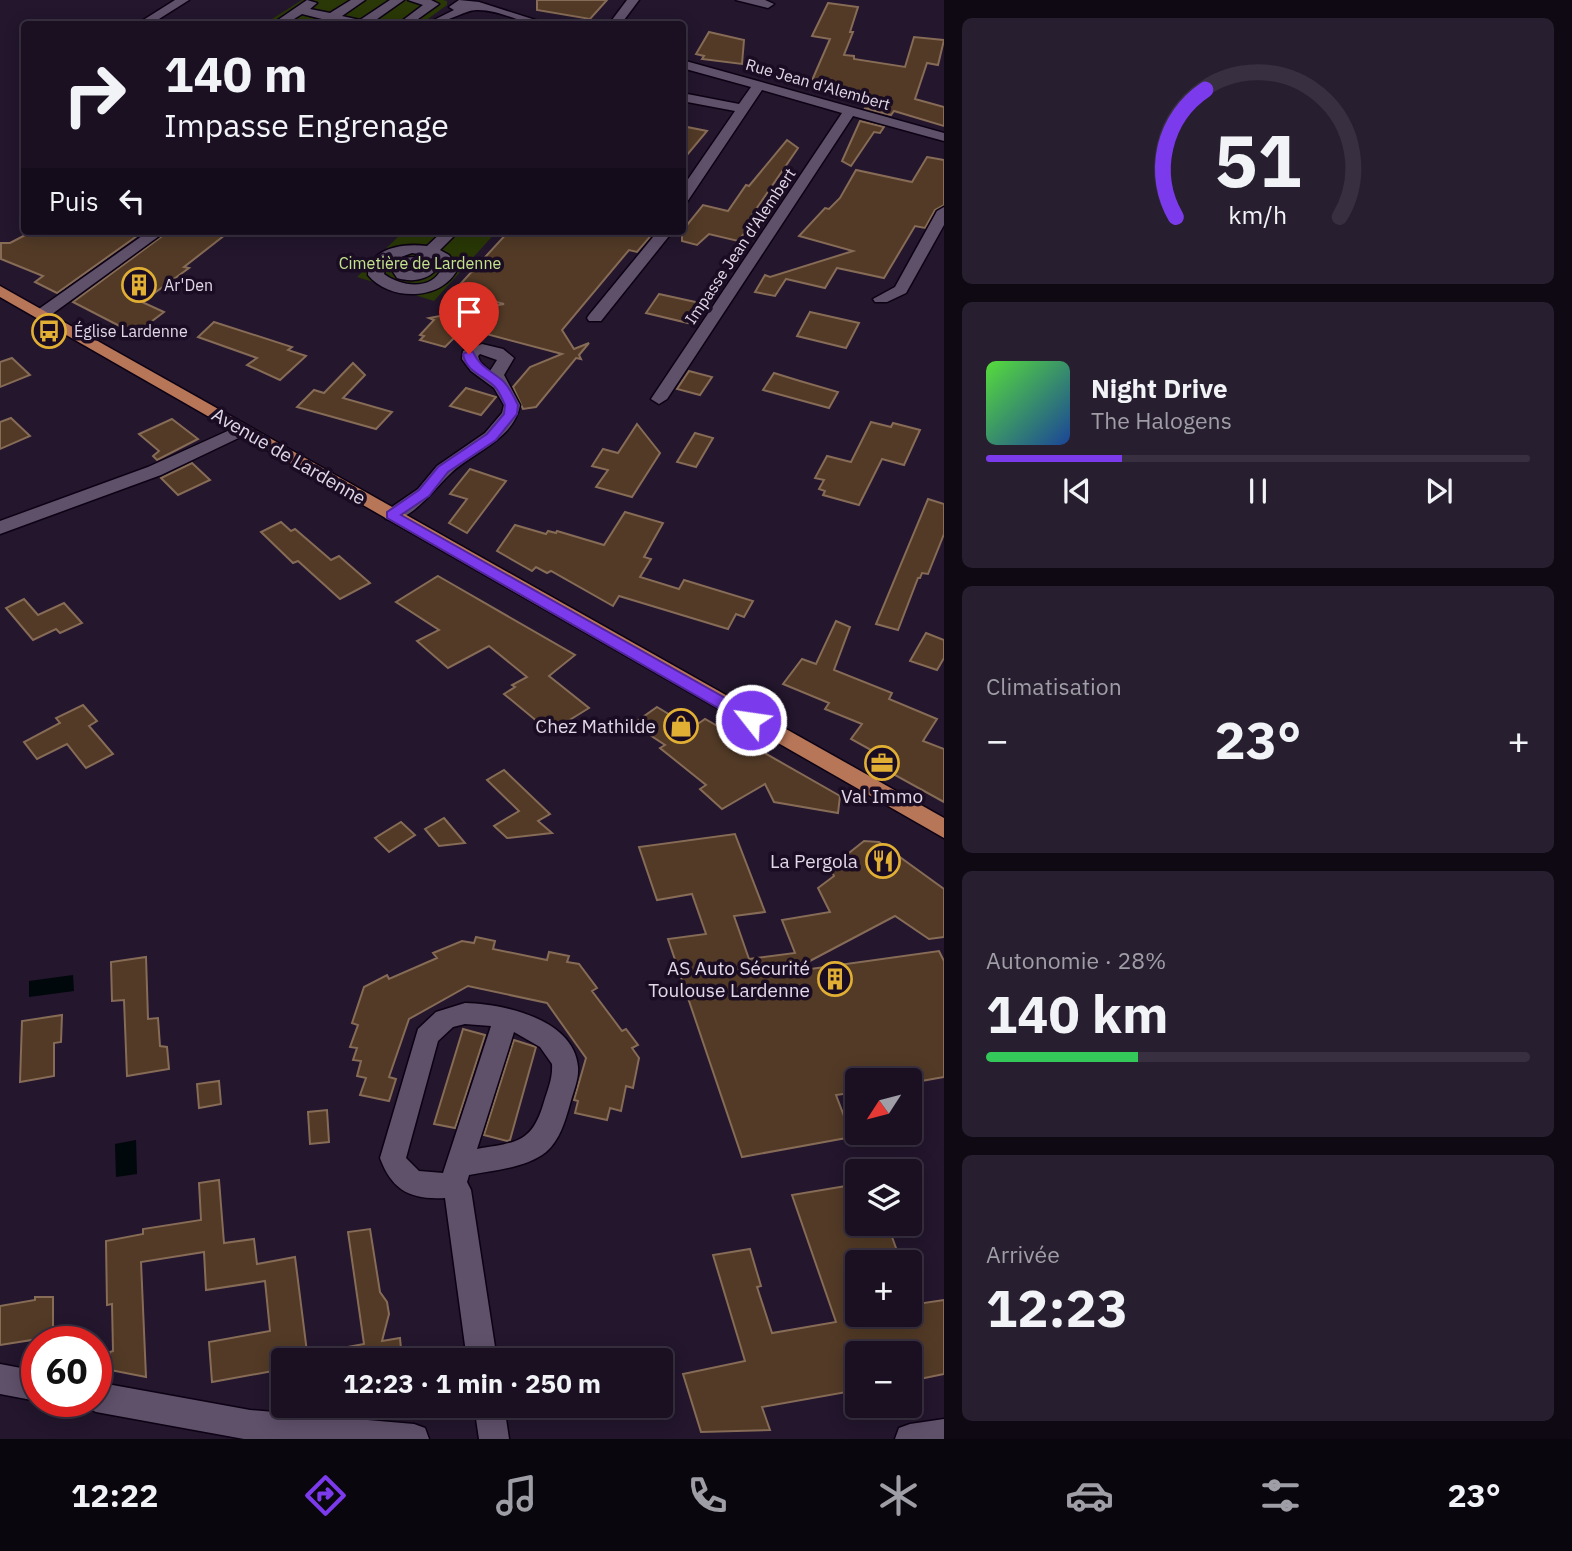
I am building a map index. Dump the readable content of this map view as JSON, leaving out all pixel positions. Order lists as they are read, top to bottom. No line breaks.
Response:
{"streets":{"main road":["Avenue de Lardenne"],"street":["Rue Jean d'Alembert","Impasse Jean d'Alembert"]},"crossings":[["Rue Jean d'Alembert","Impasse Jean d'Alembert"]],"parks":["Cimetière de Lardenne"],"places":{"building":["Ar'Den","AS Auto Sécurité Toulouse Lardenne"],"bus stop":["Église Lardenne"],"shop":["Chez Mathilde"],"office":["Val Immo"],"restaurant":["La Pergola"]},"north":"bottom left","page":{"turn":["140 m","Impasse Engrenage"],"then":"Puis","song":["Night Drive","The Halogens"],"tile":["Climatisation",["Autonomie · 28%","140 km"],["Arrivée","12:23"]],"heat":["−","23°","+"],"map_buttons":["+","−"],"limit":"60","trip":"12:23 · 1 min · 250 m","tabs":["12:22","23°"],"gauge":["51","km/h"]}}
